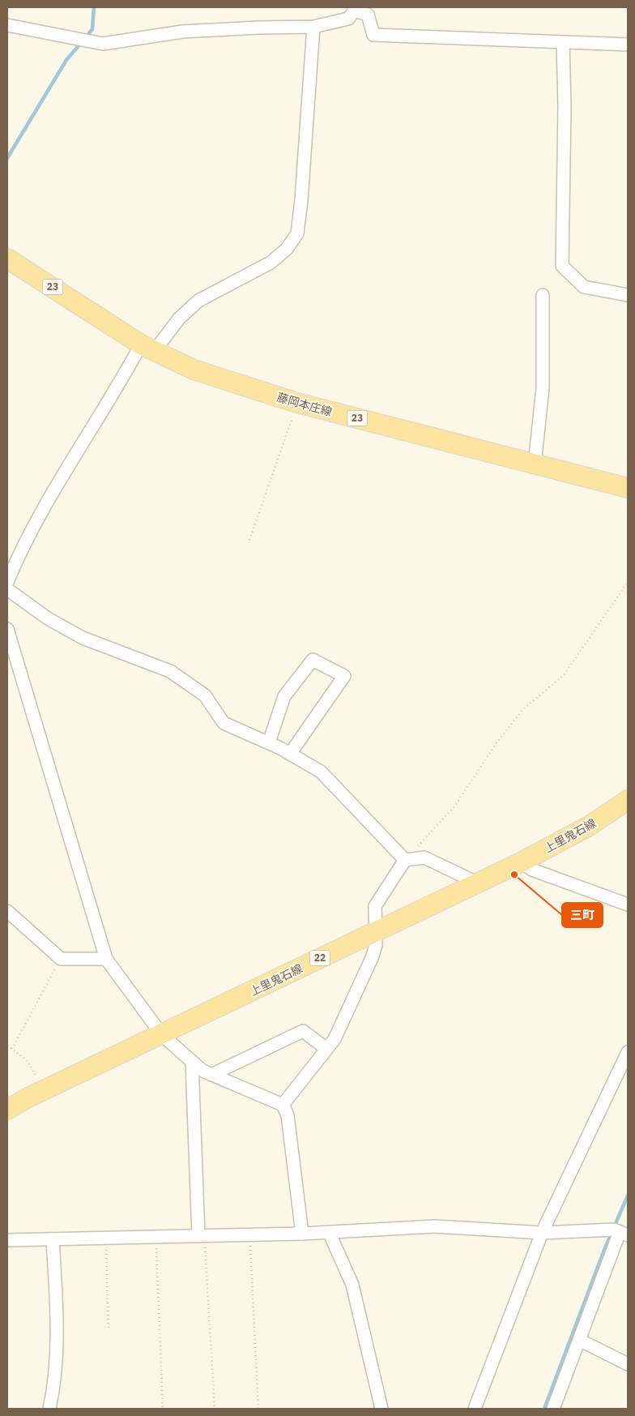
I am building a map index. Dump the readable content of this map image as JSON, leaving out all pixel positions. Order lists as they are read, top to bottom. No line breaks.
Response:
{"streets":{"main road":["23","藤岡本庄線","上里鬼石線","22"]},"places":["三町"]}
